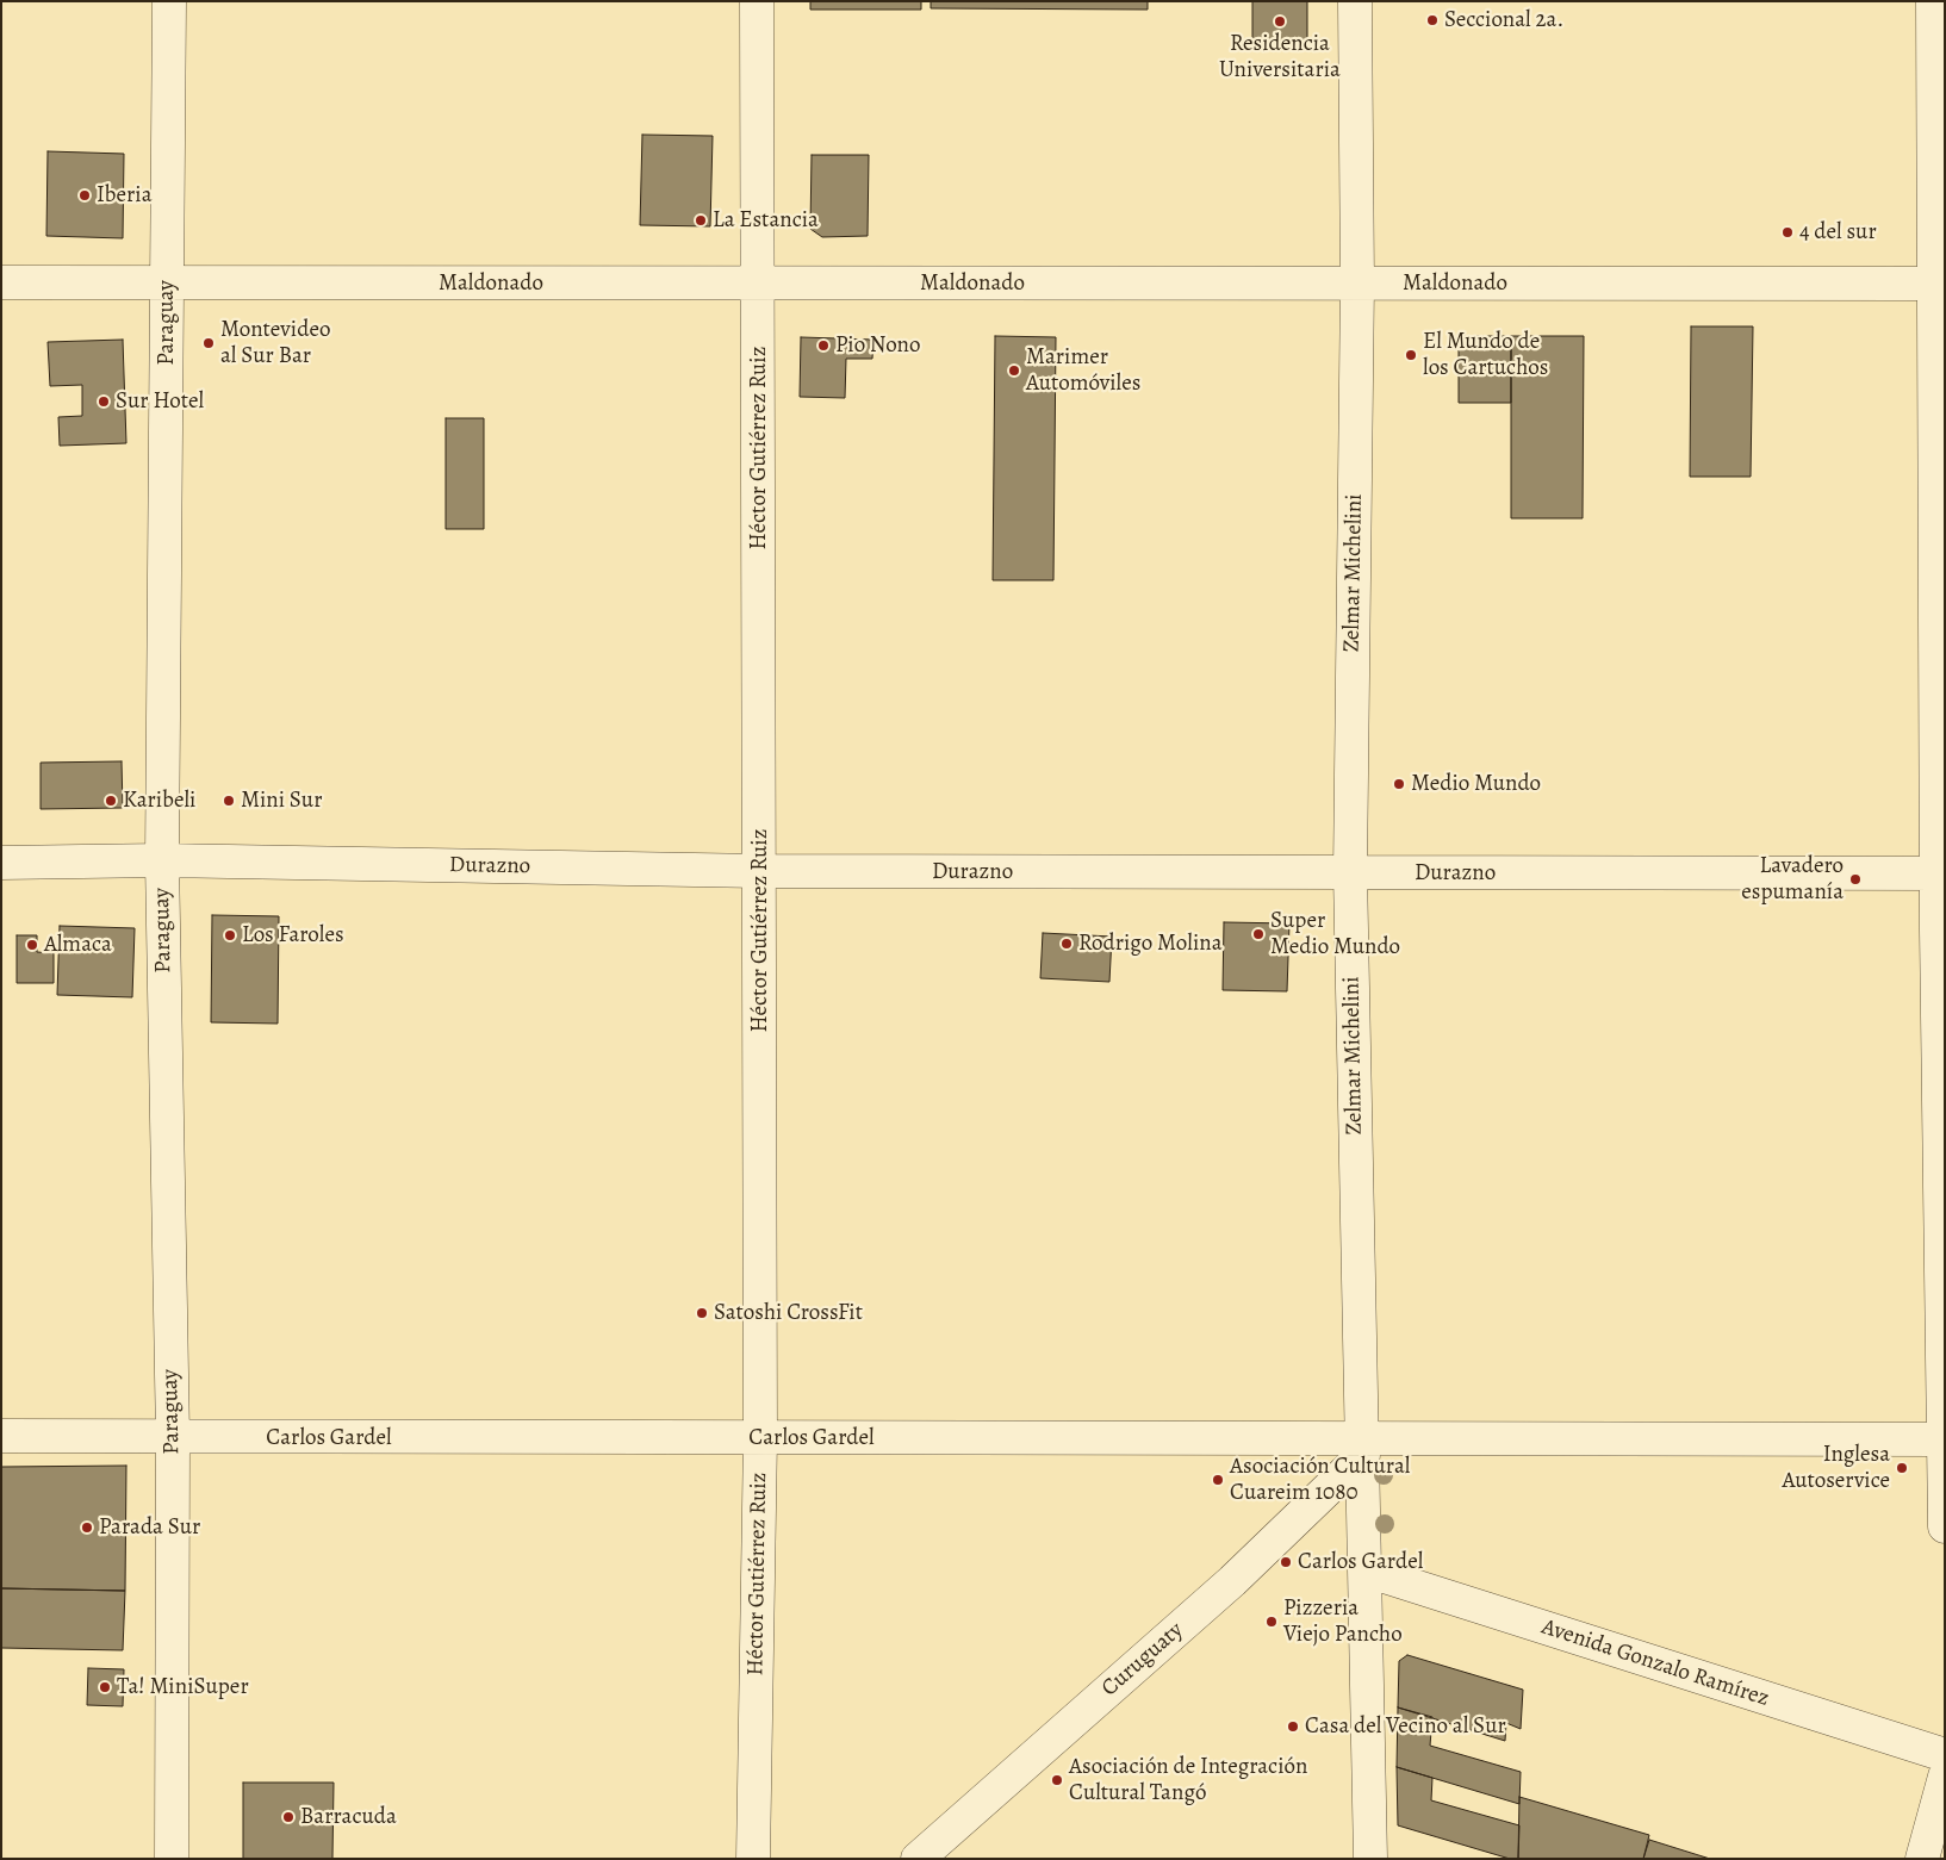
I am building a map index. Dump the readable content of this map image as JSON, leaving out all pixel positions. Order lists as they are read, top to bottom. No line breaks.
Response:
{"streets":{"street":["Maldonado","Paraguay","Héctor Gutiérrez Ruiz","Zelmar Michelini","Durazno","Carlos Gardel","Curuguaty","Avenida Gonzalo Ramírez"]},"crossings":[["Maldonado","Paraguay"],["Maldonado","Héctor Gutiérrez Ruiz"],["Maldonado","Zelmar Michelini"],["Paraguay","Durazno"],["Paraguay","Carlos Gardel"],["Héctor Gutiérrez Ruiz","Durazno"],["Héctor Gutiérrez Ruiz","Carlos Gardel"],["Zelmar Michelini","Durazno"],["Zelmar Michelini","Carlos Gardel"],["Zelmar Michelini","Curuguaty"],["Zelmar Michelini","Avenida Gonzalo Ramírez"],["Carlos Gardel","Curuguaty"]],"places":["Seccional 2a.","Residencia Universitaria","Iberia","La Estancia","4 del sur","Montevideo al Sur Bar","Pio Nono","El Mundo de los Cartuchos","Marimer Automóviles","Sur Hotel","Medio Mundo","Karibeli","Mini Sur","Lavadero espumanía","Super Medio Mundo","Los Faroles","Rodrigo Molina","Almaca","Satoshi CrossFit","Inglesa Autoservice","Asociación Cultural Cuareim 1080","Parada Sur","Carlos Gardel","Pizzeria Viejo Pancho","Ta! MiniSuper","Casa del Vecino al Sur","Asociación de Integración Cultural Tangó","Barracuda"]}
